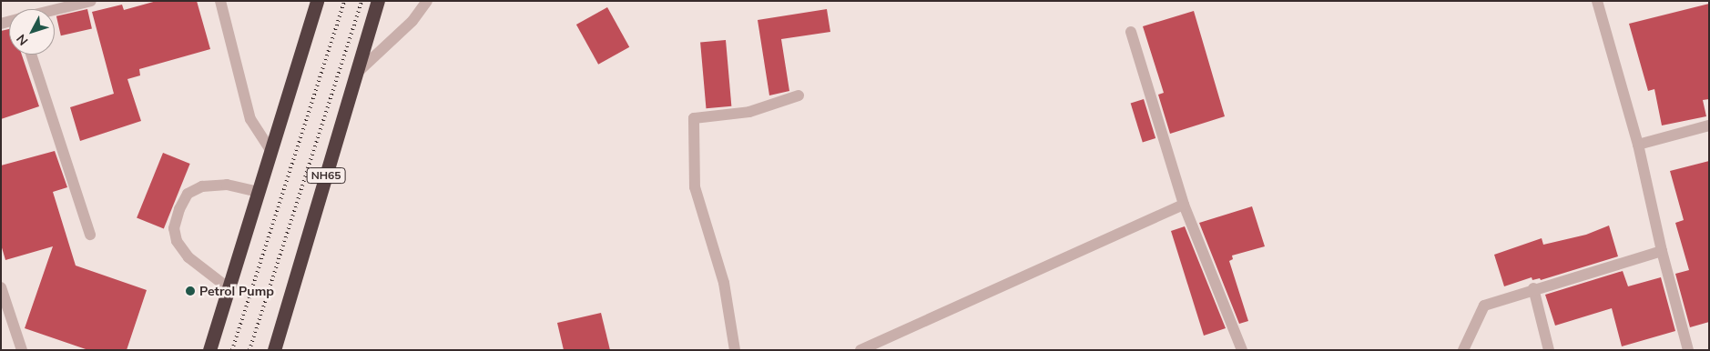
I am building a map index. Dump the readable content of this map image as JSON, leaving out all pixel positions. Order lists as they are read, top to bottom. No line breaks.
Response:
{"streets":{"highway":["NH65"]},"places":["Petrol Pump"],"north":"bottom left"}
